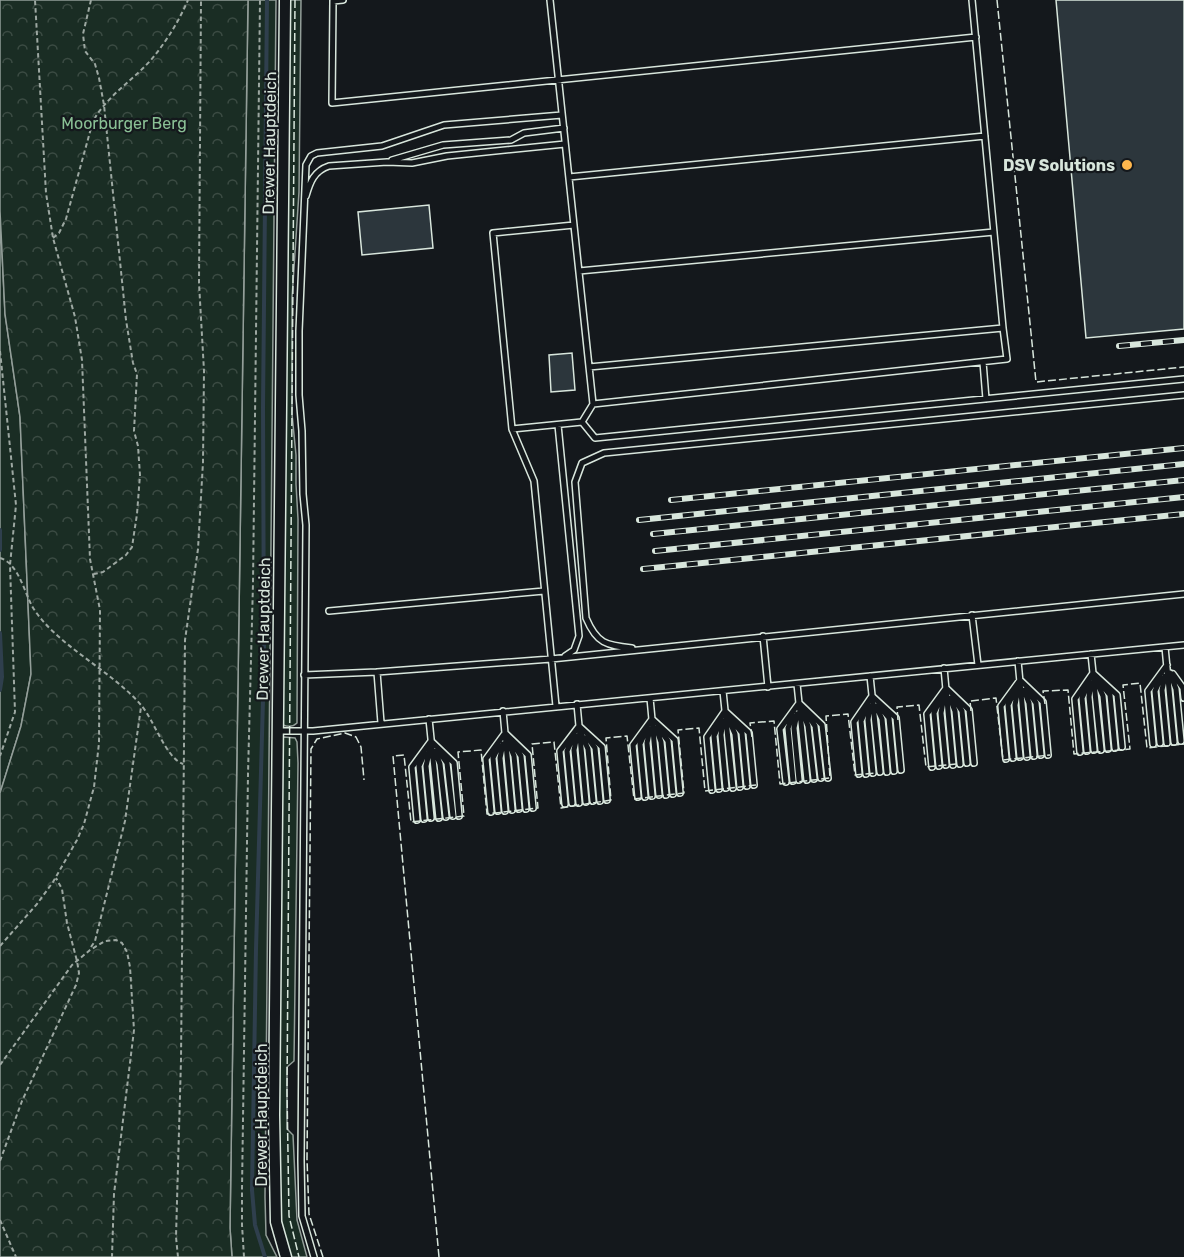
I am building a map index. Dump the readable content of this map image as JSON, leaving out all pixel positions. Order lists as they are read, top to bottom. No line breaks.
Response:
{"streets":{"street":["Drewer Hauptdeich"]},"parks":["Moorburger Berg"],"places":["DSV Solutions"]}
